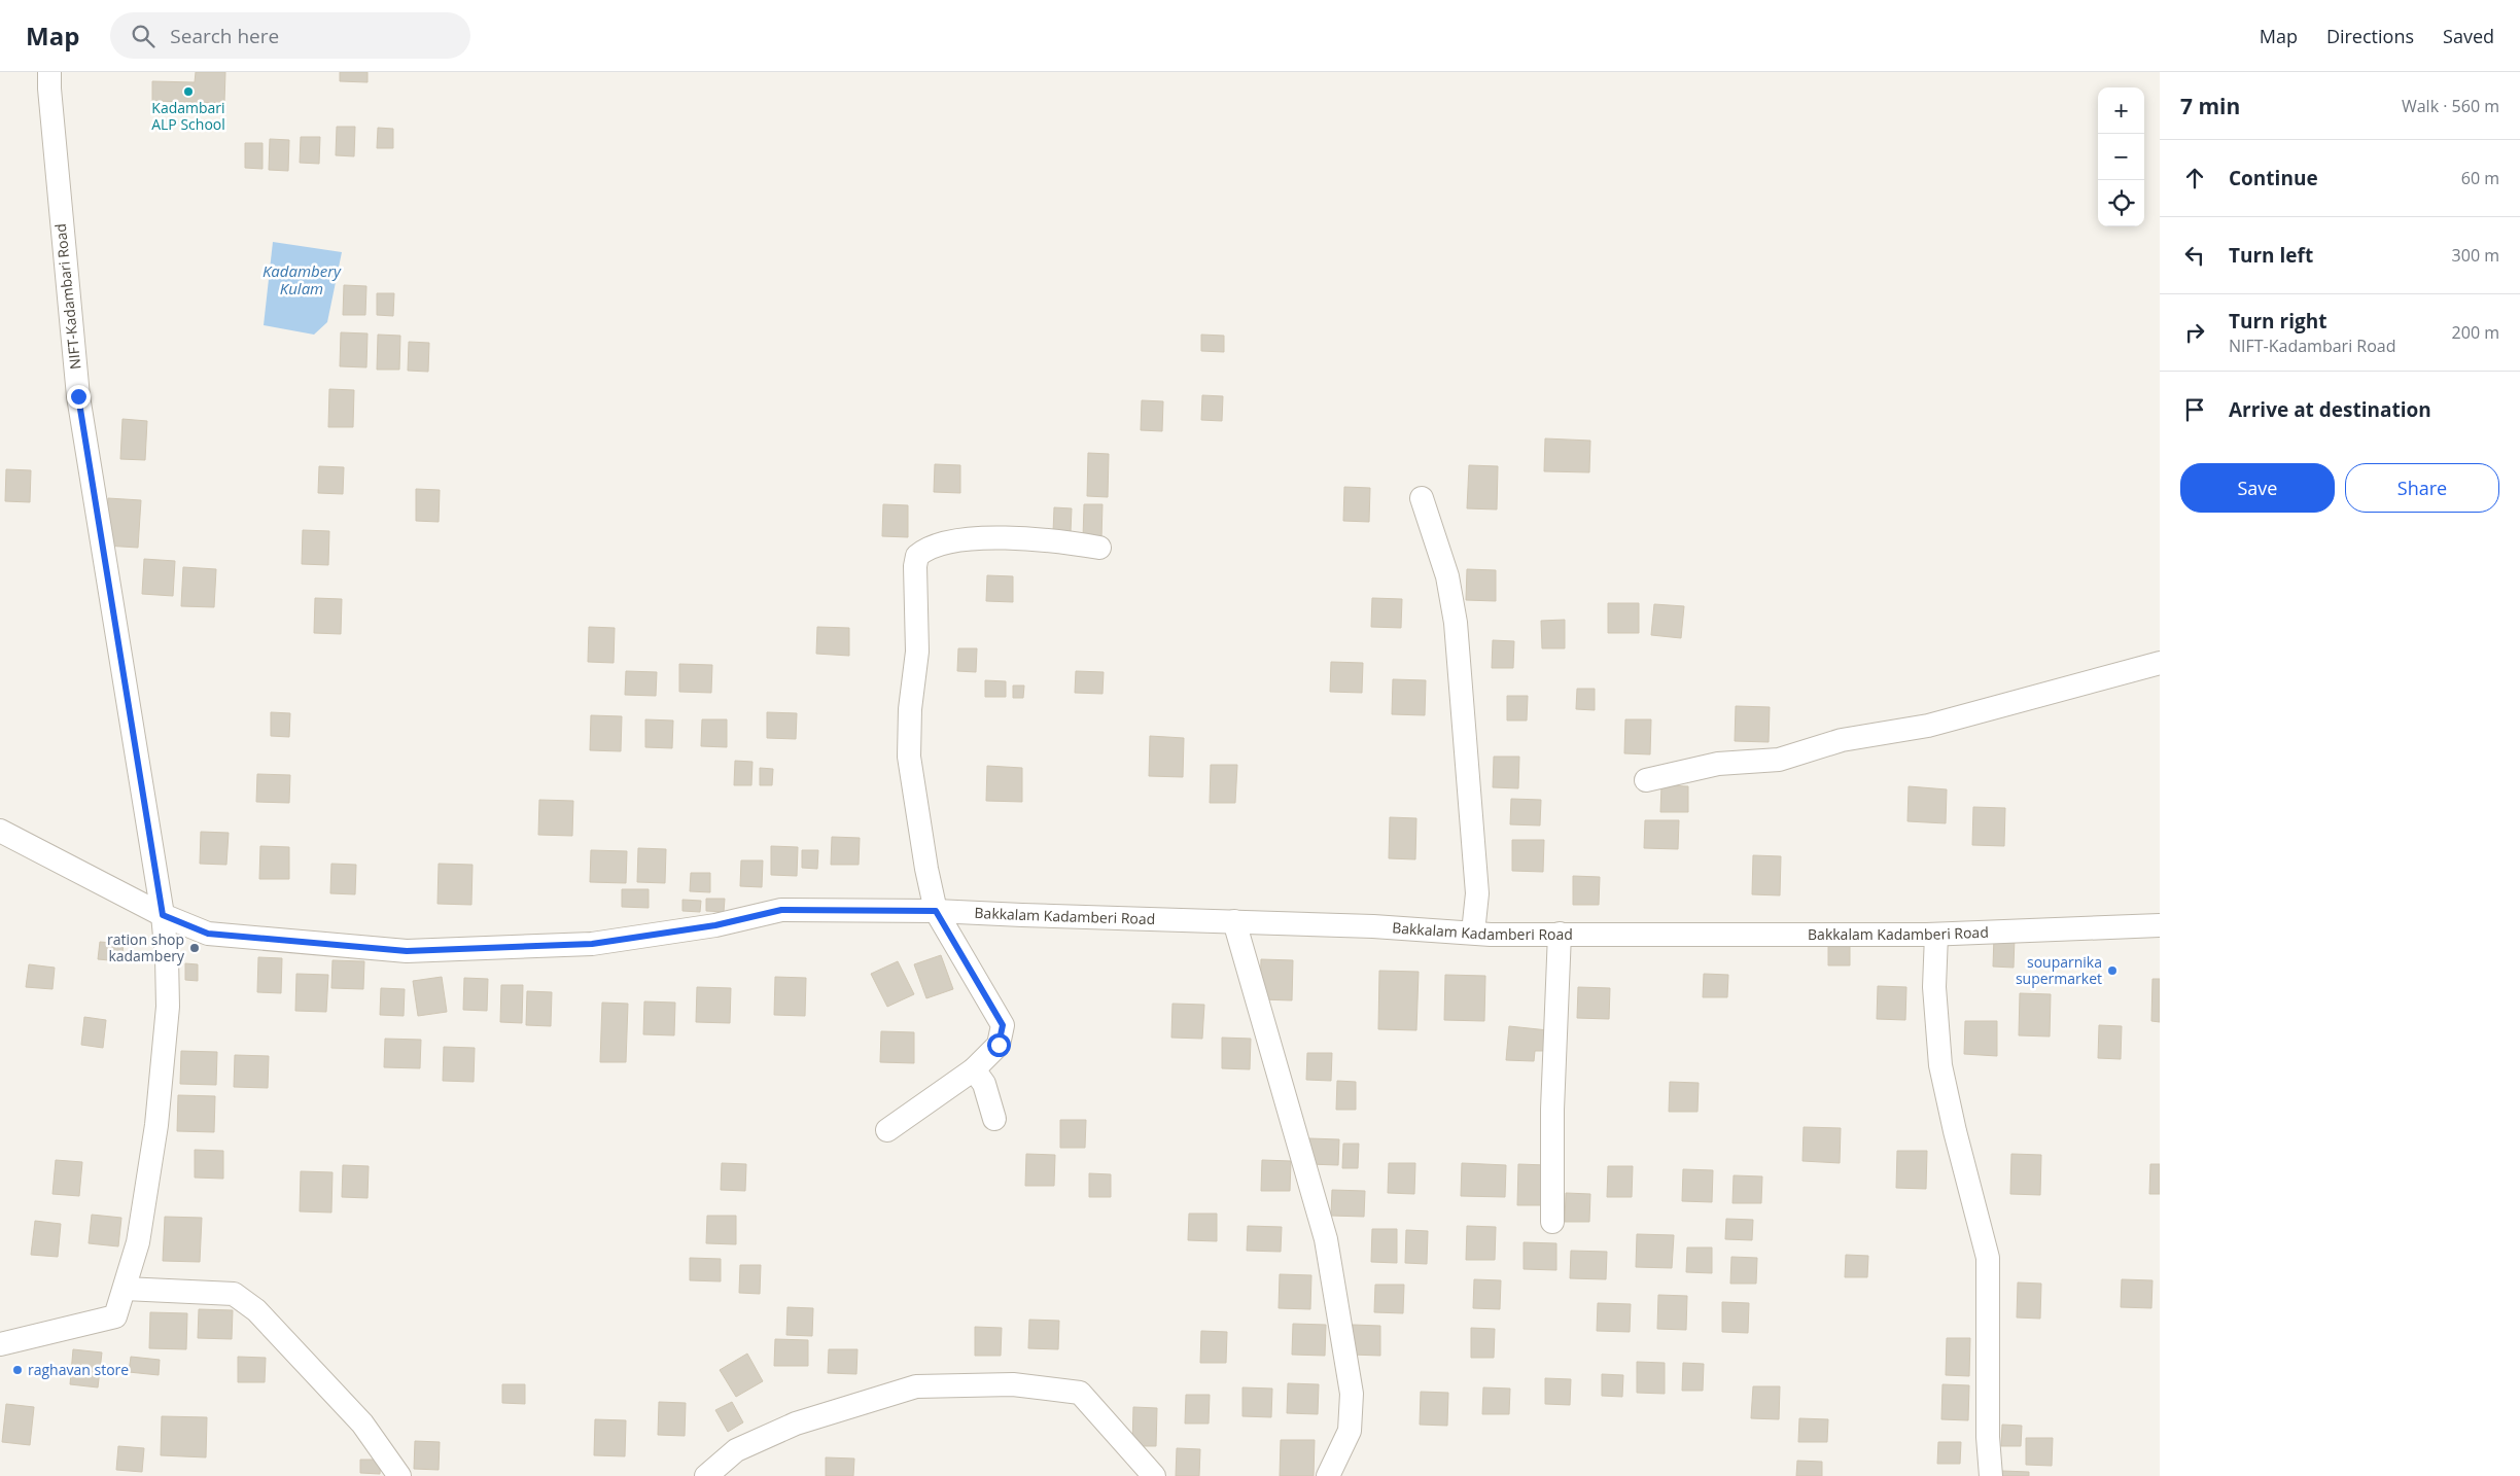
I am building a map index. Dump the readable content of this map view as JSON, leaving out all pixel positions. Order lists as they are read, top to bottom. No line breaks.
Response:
{"streets":{"street":["NIFT-Kadambari Road","Bakkalam Kadamberi Road"]},"crossings":[["NIFT-Kadambari Road","Bakkalam Kadamberi Road"]],"water":["Kadambery Kulam"],"places":["Kadambari ALP School","ration shop kadambery","souparnika supermarket","raghavan store"],"page":{"header":"Map","search":"Search here","nav":["Map","Directions","Saved"],"heading":["7 min","Walk · 560 m"],"map_buttons":["+","−"],"list":[["Continue","60 m"],["Turn left","300 m"],["Turn right","NIFT-Kadambari Road","200 m"],"Arrive at destination"],"buttons":["Save","Share"]}}
